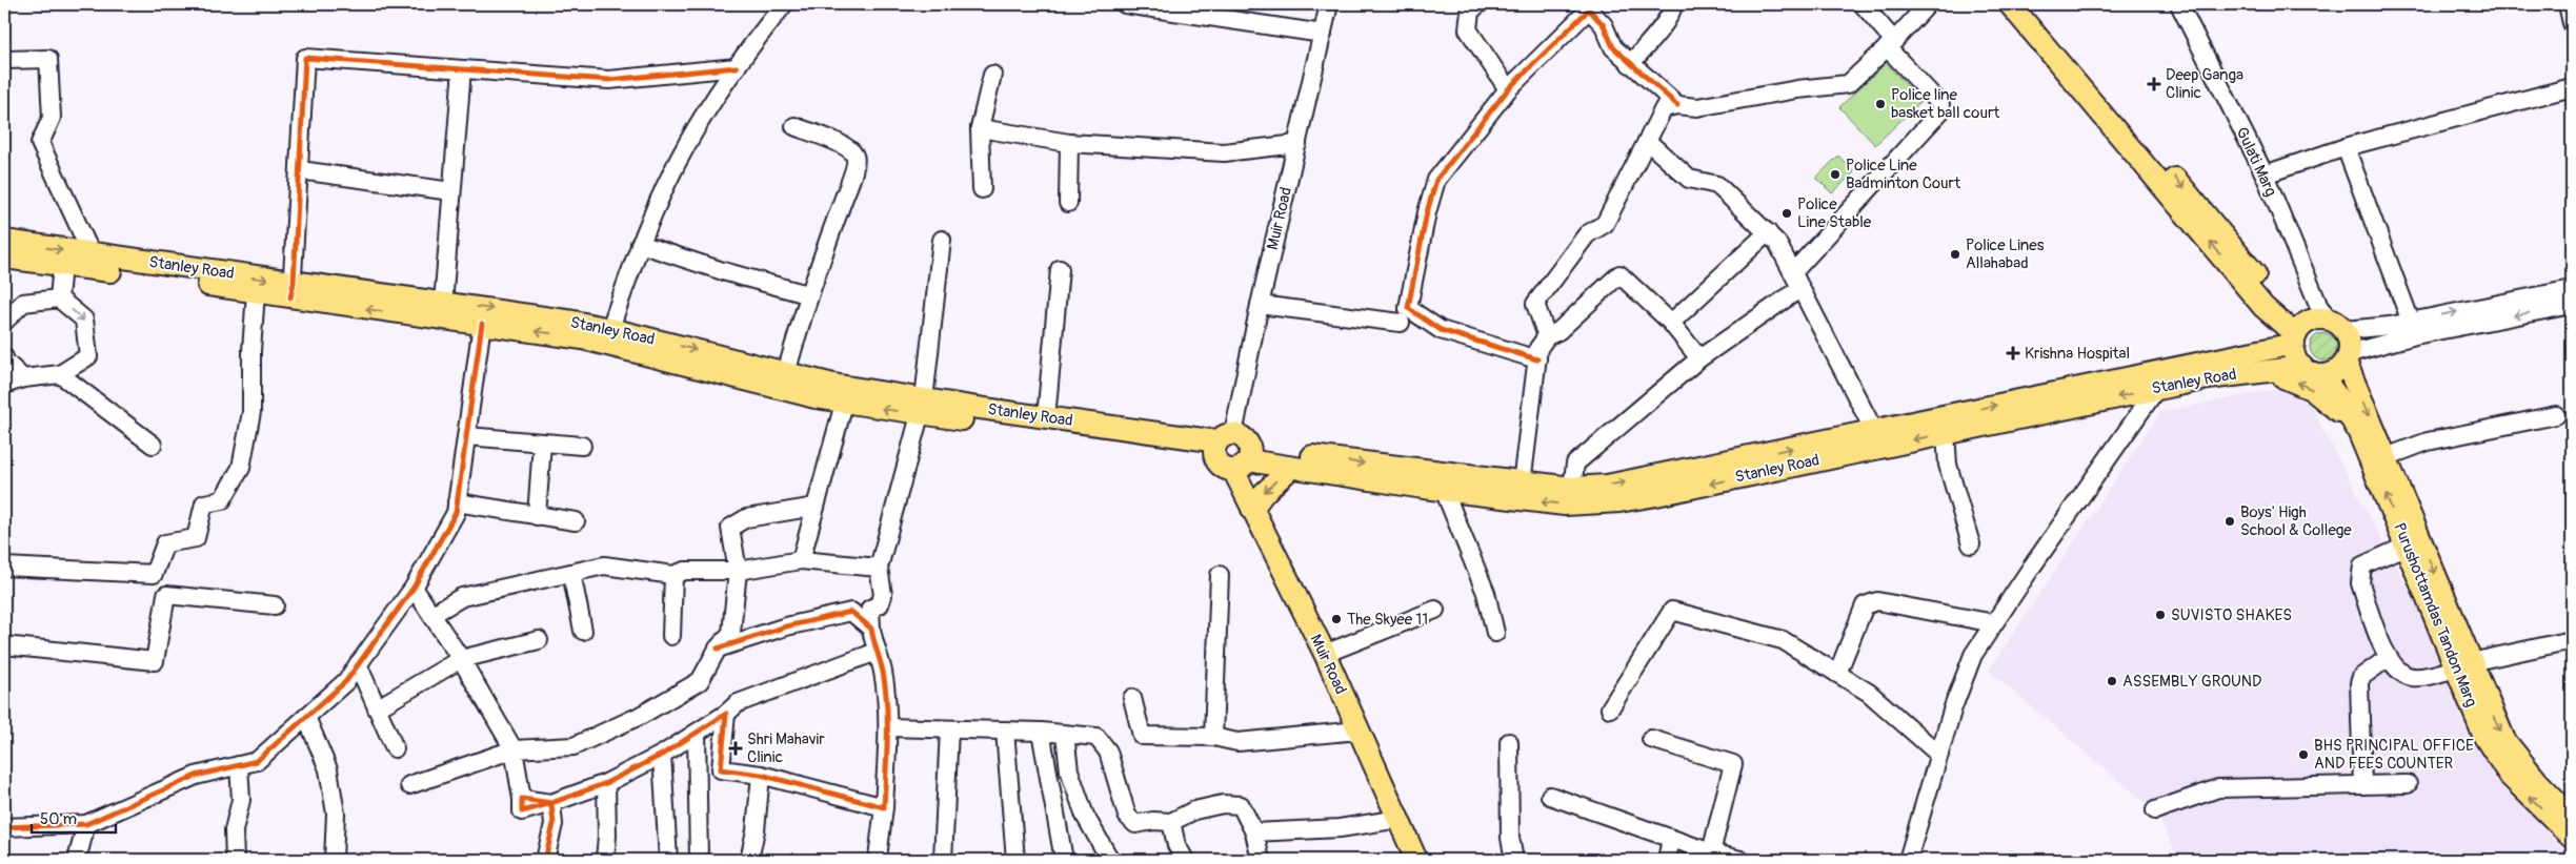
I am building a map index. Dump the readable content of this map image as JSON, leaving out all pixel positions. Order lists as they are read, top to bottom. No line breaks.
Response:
{"streets":{"main road":["Muir Road","Stanley Road","Purushottamdas Tandon Marg"],"street":["Gulati Marg"]},"crossings":[["Gulati Marg","Stanley Road"],["Gulati Marg","Purushottamdas Tandon Marg"],["Muir Road","Stanley Road"],["Stanley Road","Purushottamdas Tandon Marg"]],"places":{"health":["Deep Ganga Clinic","Krishna Hospital","Shri Mahavir Clinic"],"other":["Police line basket ball court","Police Line Badminton Court","Police Line Stable","Police Lines Allahabad","Boys' High School & College","SUVISTO SHAKES","The Skyee 11","ASSEMBLY GROUND","BHS PRINCIPAL OFFICE AND FEES COUNTER"]},"scale_bar":"50 m"}
